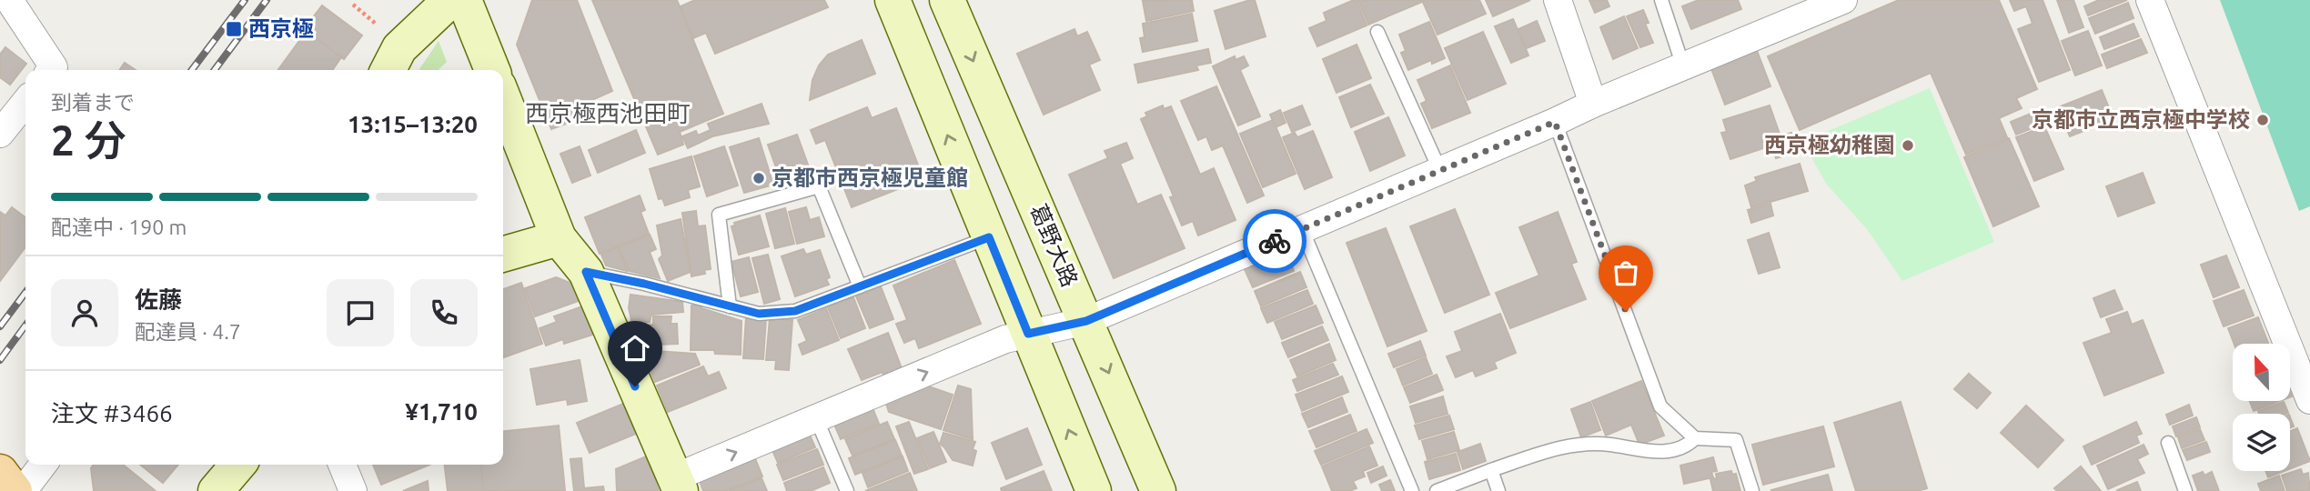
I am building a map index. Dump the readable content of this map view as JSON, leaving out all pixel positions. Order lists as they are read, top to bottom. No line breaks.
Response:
{"streets":{"street":["葛野大路"]},"districts":["西京極西池田町"],"places":{"transit":["西京極"],"other":["京都市立西京極中学校","西京極幼稚園","京都市西京極児童館"]},"north":"top","page":{"heading":["2 分","到着まで","13:15–13:20"],"panel":["佐藤","配達員 · 4.7","注文 #3466","¥1,710"],"bar":"配達中 · 190 m"}}
